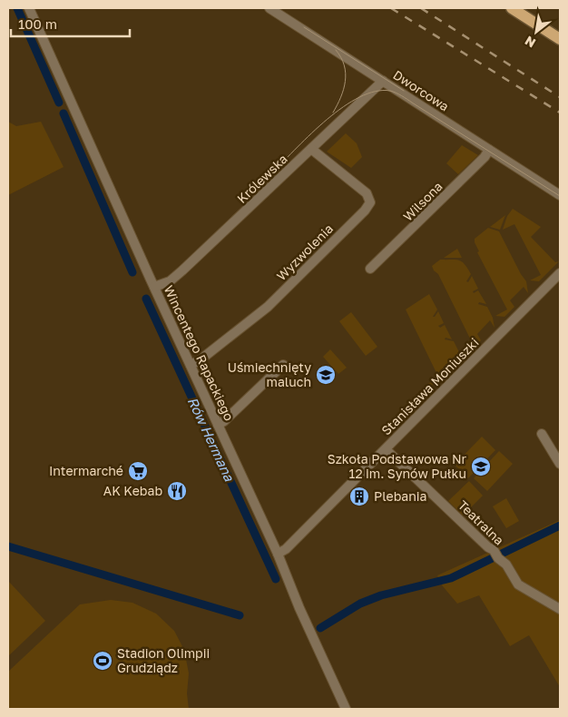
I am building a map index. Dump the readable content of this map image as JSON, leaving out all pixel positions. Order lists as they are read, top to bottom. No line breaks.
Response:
{"streets":{"street":["Dworcowa","Królewska","Wilsona","Wyzwolenia","Wincentego Rapackiego","Stanisława Moniuszki","Teatralna"]},"crossings":[["Dworcowa","Królewska"],["Dworcowa","Wilsona"],["Królewska","Wyzwolenia"],["Królewska","Wincentego Rapackiego"],["Wyzwolenia","Wincentego Rapackiego"],["Wincentego Rapackiego","Stanisława Moniuszki"],["Stanisława Moniuszki","Teatralna"]],"water":["Rów Hermana"],"places":{"school or university":["Uśmiechnięty maluch","Szkoła Podstawowa Nr 12 im. Synów Pułku"],"supermarket":["Intermarché"],"restaurant":["AK Kebab"],"building":["Plebania"],"sports":["Stadion Olimpii Grudziądz"]},"scale_bar":"100 m","north":"bottom left"}
